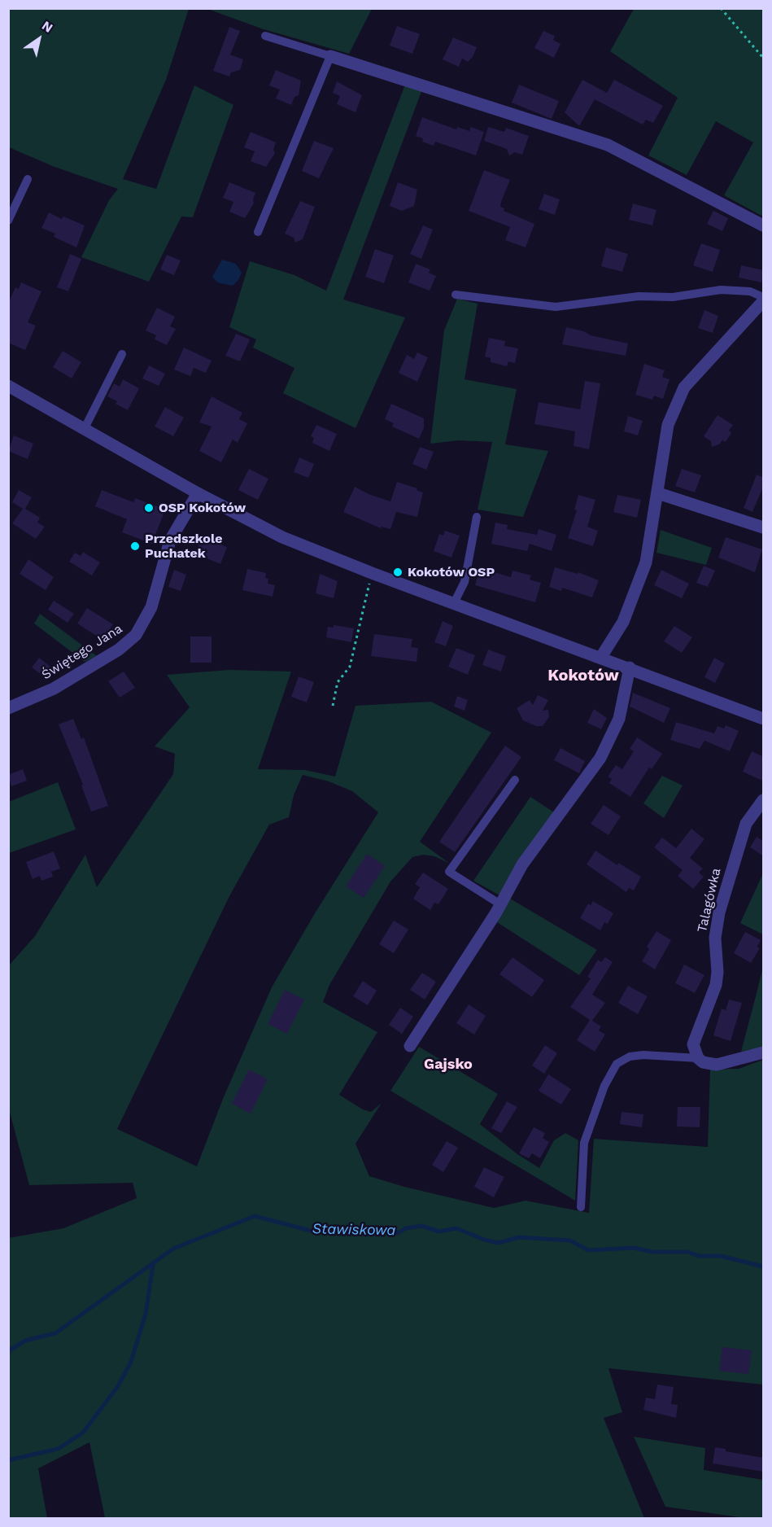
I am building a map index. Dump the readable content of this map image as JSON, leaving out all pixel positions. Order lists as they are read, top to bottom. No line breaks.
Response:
{"streets":{"street":["Świętego Jana","Talagówka"]},"districts":["Kokotów","Gajsko"],"water":["Stawiskowa"],"places":["OSP Kokotów","Przedszkole Puchatek","Kokotów OSP"],"north":"top right"}
